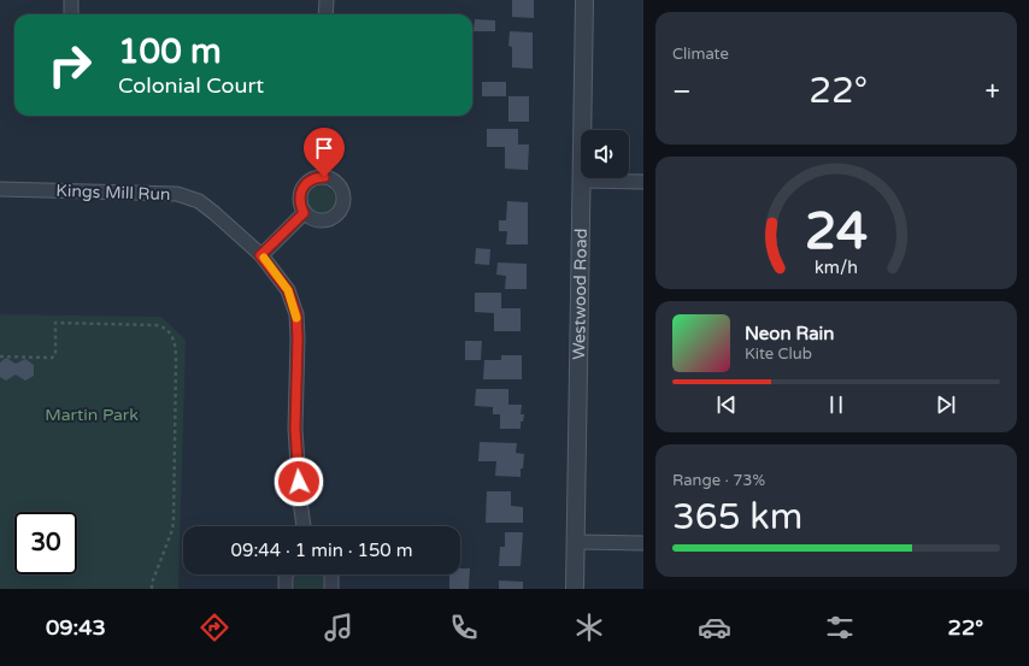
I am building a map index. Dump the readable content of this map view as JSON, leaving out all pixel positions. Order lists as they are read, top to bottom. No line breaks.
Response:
{"streets":{"street":["Kings Mill Run","Westwood Road"]},"parks":["Martin Park"],"page":{"tile":["Climate",["Range · 73%","365 km"]],"turn":["100 m","Colonial Court"],"heat":["−","22°","+"],"song":["Neon Rain","Kite Club"],"limit":"30","trip":"09:44 · 1 min · 150 m","tabs":["09:43","22°"],"gauge":["24","km/h"]}}
